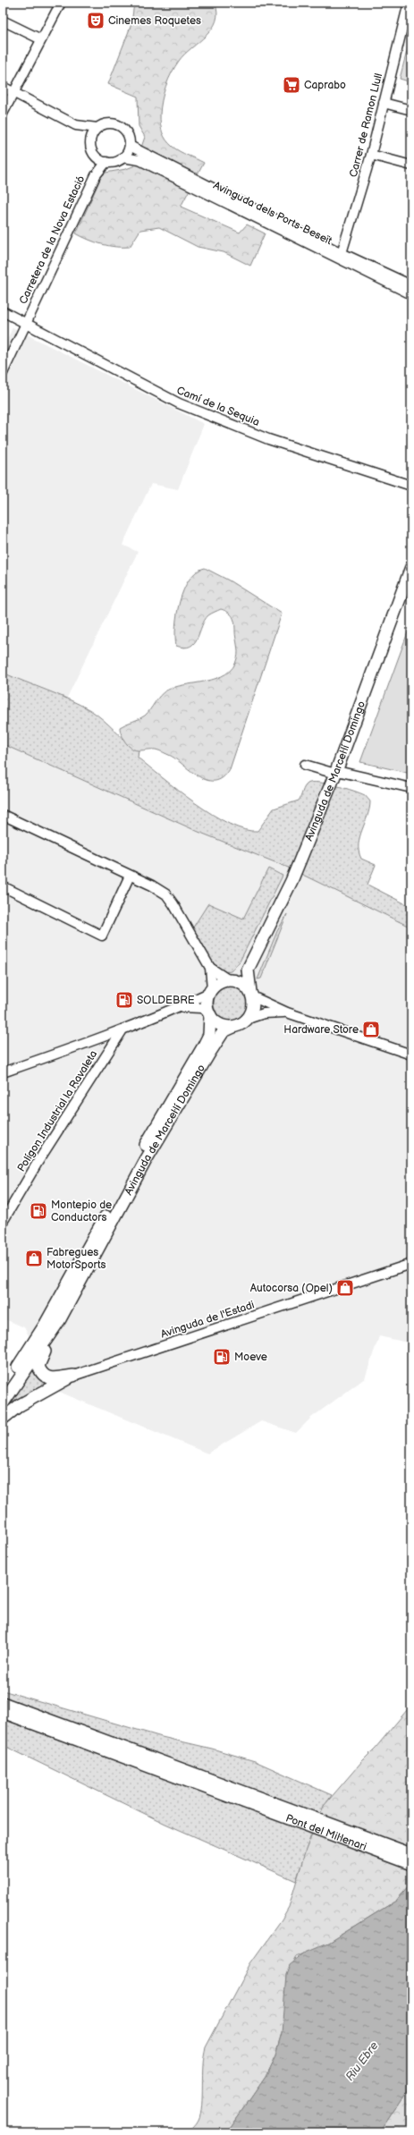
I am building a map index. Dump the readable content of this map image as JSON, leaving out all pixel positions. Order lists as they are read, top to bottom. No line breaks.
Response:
{"streets":{"main road":["Avinguda de Marcel·lí Domingo","Pont del Mil·lenari"],"street":["Carrer de Ramon Llull","Avinguda dels Ports-Beseït","Carretera de la Nova Estació","Camí de la Sequia","Polígon Industrial la Ravaleta","Avinguda de l'Estadi"]},"crossings":[["Carrer de Ramon Llull","Avinguda dels Ports-Beseït"],["Avinguda dels Ports-Beseït","Carretera de la Nova Estació"],["Carretera de la Nova Estació","Camí de la Sequia"]],"water":["Riu Ebre"],"places":{"theatre":["Cinemes Roquetes"],"supermarket":["Caprabo"],"fuel station":["SOLDEBRE","Montepio de Conductors","Moeve"],"shop":["Hardware Store","Fabregues MotorSports","Autocorsa (Opel)"]}}
